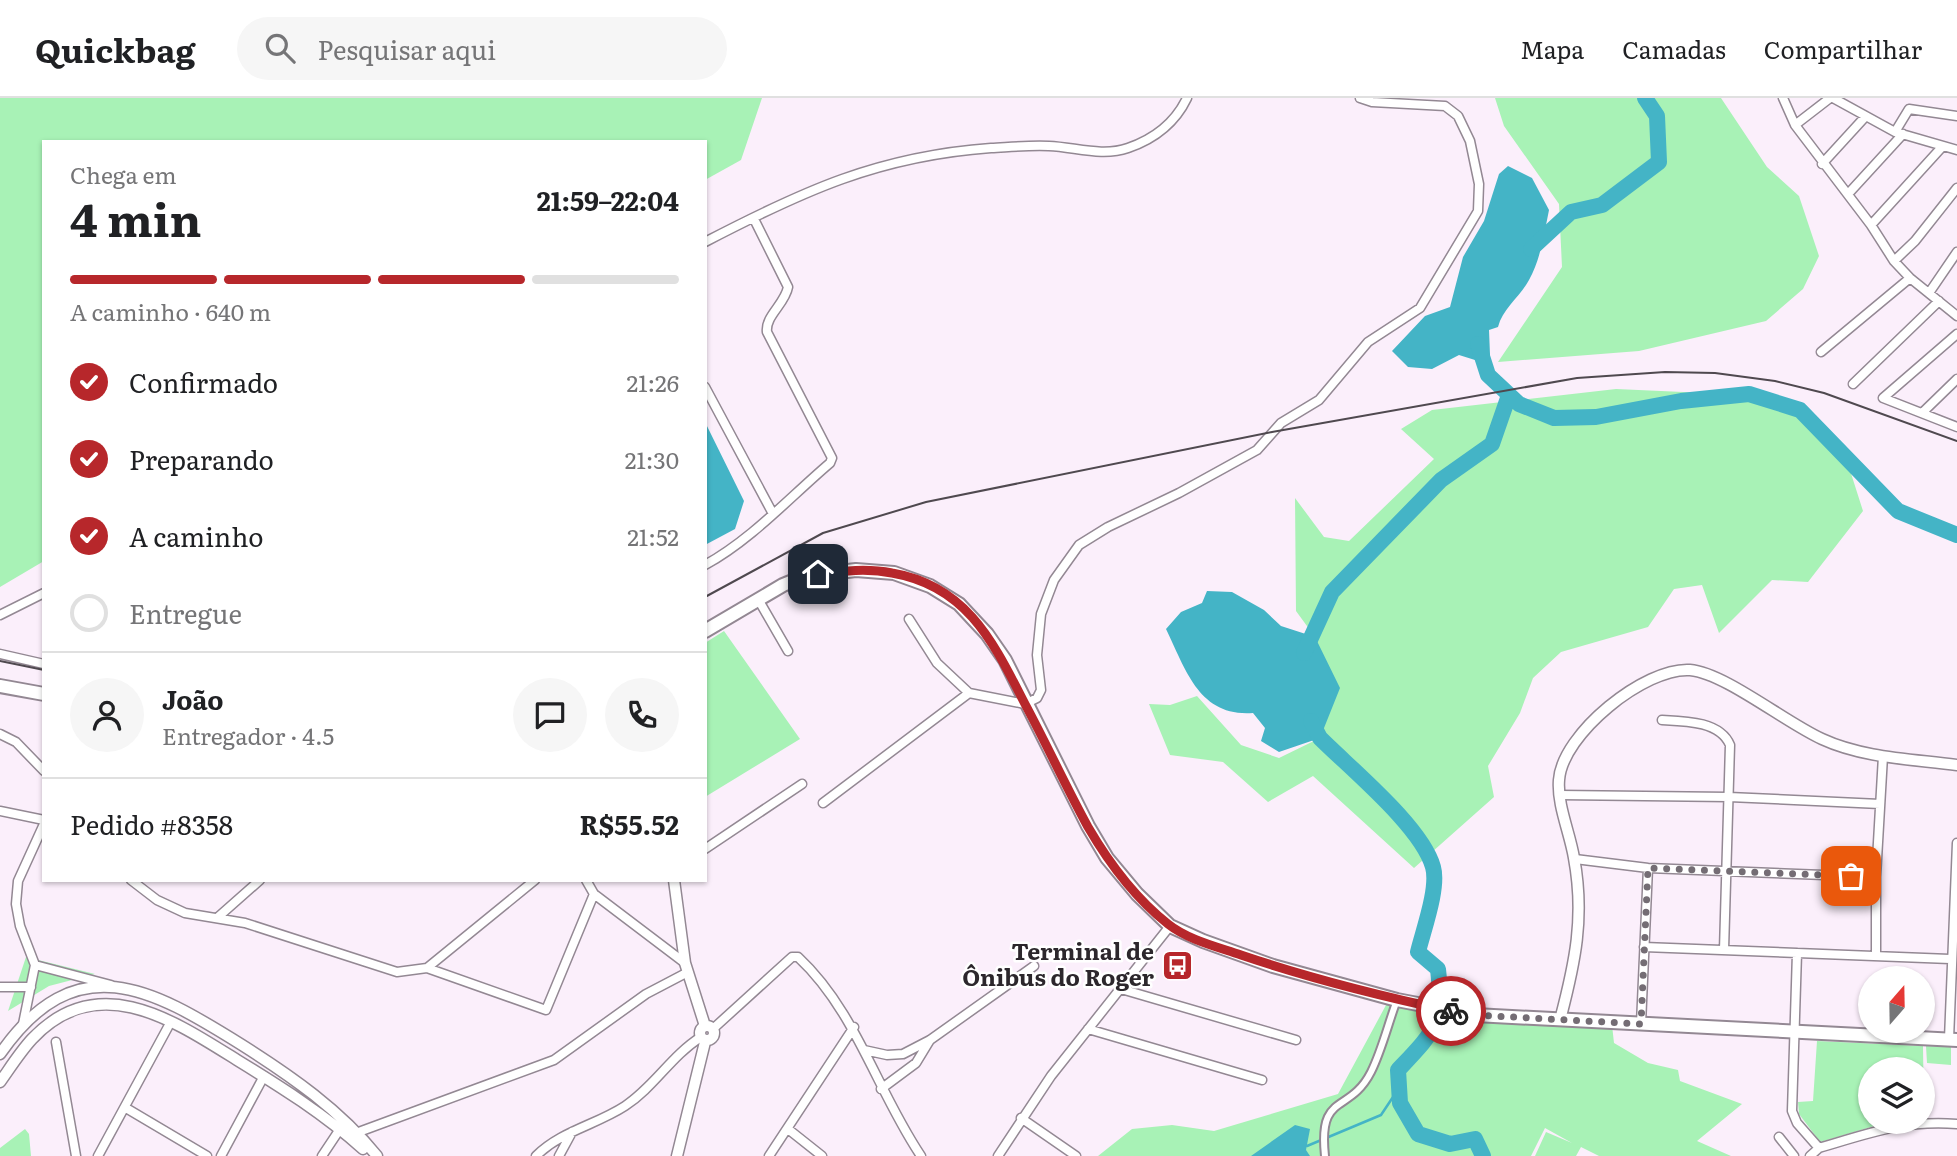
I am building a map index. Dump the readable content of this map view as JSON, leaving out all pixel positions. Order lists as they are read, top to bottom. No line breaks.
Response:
{"places":{"bus stop":["Terminal de Ônibus do Roger"]},"north":"top","page":{"header":"Quickbag","search":"Pesquisar aqui","nav":["Mapa","Camadas","Compartilhar"],"heading":["4 min","Chega em","21:59–22:04"],"panel":["João","Entregador · 4.5","Pedido #8358","R$55.52"],"bar":"A caminho · 640 m","list":[["Confirmado","21:26"],["Preparando","21:30"],["A caminho","21:52"],"Entregue"]}}
